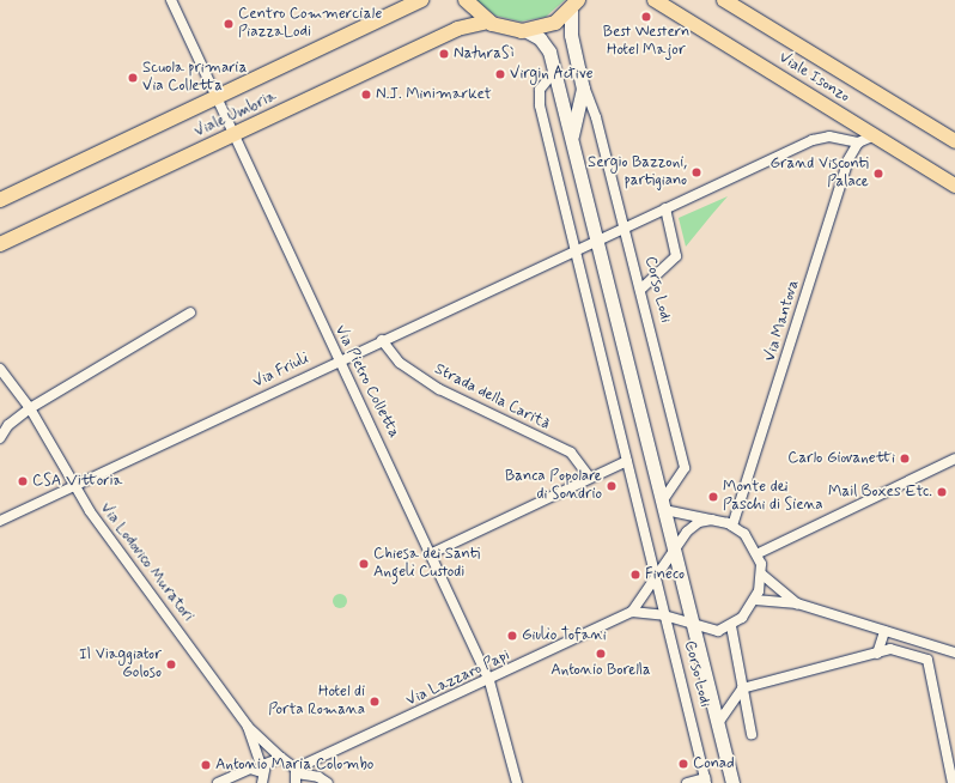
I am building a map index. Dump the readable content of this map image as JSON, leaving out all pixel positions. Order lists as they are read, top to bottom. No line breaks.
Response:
{"streets":{"main road":["Viale Isonzo","Viale Umbria","Corso Lodi"],"street":["Via Mantova","Via Friuli","Via Pietro Colletta","Strada della Carità","Via Lodovico Muratori","Via Lazzaro Papi"]},"crossings":[["Viale Umbria","Via Pietro Colletta"],["Corso Lodi","Via Mantova"],["Corso Lodi","Via Friuli"],["Corso Lodi","Via Lazzaro Papi"],["Via Mantova","Via Friuli"],["Via Mantova","Via Lazzaro Papi"],["Via Friuli","Via Pietro Colletta"],["Via Friuli","Strada della Carità"],["Via Friuli","Via Lodovico Muratori"],["Via Pietro Colletta","Via Lazzaro Papi"],["Via Lodovico Muratori","Via Lazzaro Papi"]],"places":["Best Western Hotel Major","Centro Commerciale PiazzaLodi","NaturaSì","Virgin Active","Scuola primaria Via Colletta","N.J. Minimarket","Sergio Bazzoni, partigiano","Grand Visconti Palace","Carlo Giovanetti","CSA Vittoria","Banca Popolare di Sondrio","Mail Boxes Etc.","Monte dei Paschi di Siena","Chiesa dei Santi Angeli Custodi","Fineco","Giulio Tofani","Antonio Borella","Il Viaggiator Goloso","Hotel di Porta Romana","Conad","Antonio Maria Colombo"]}
